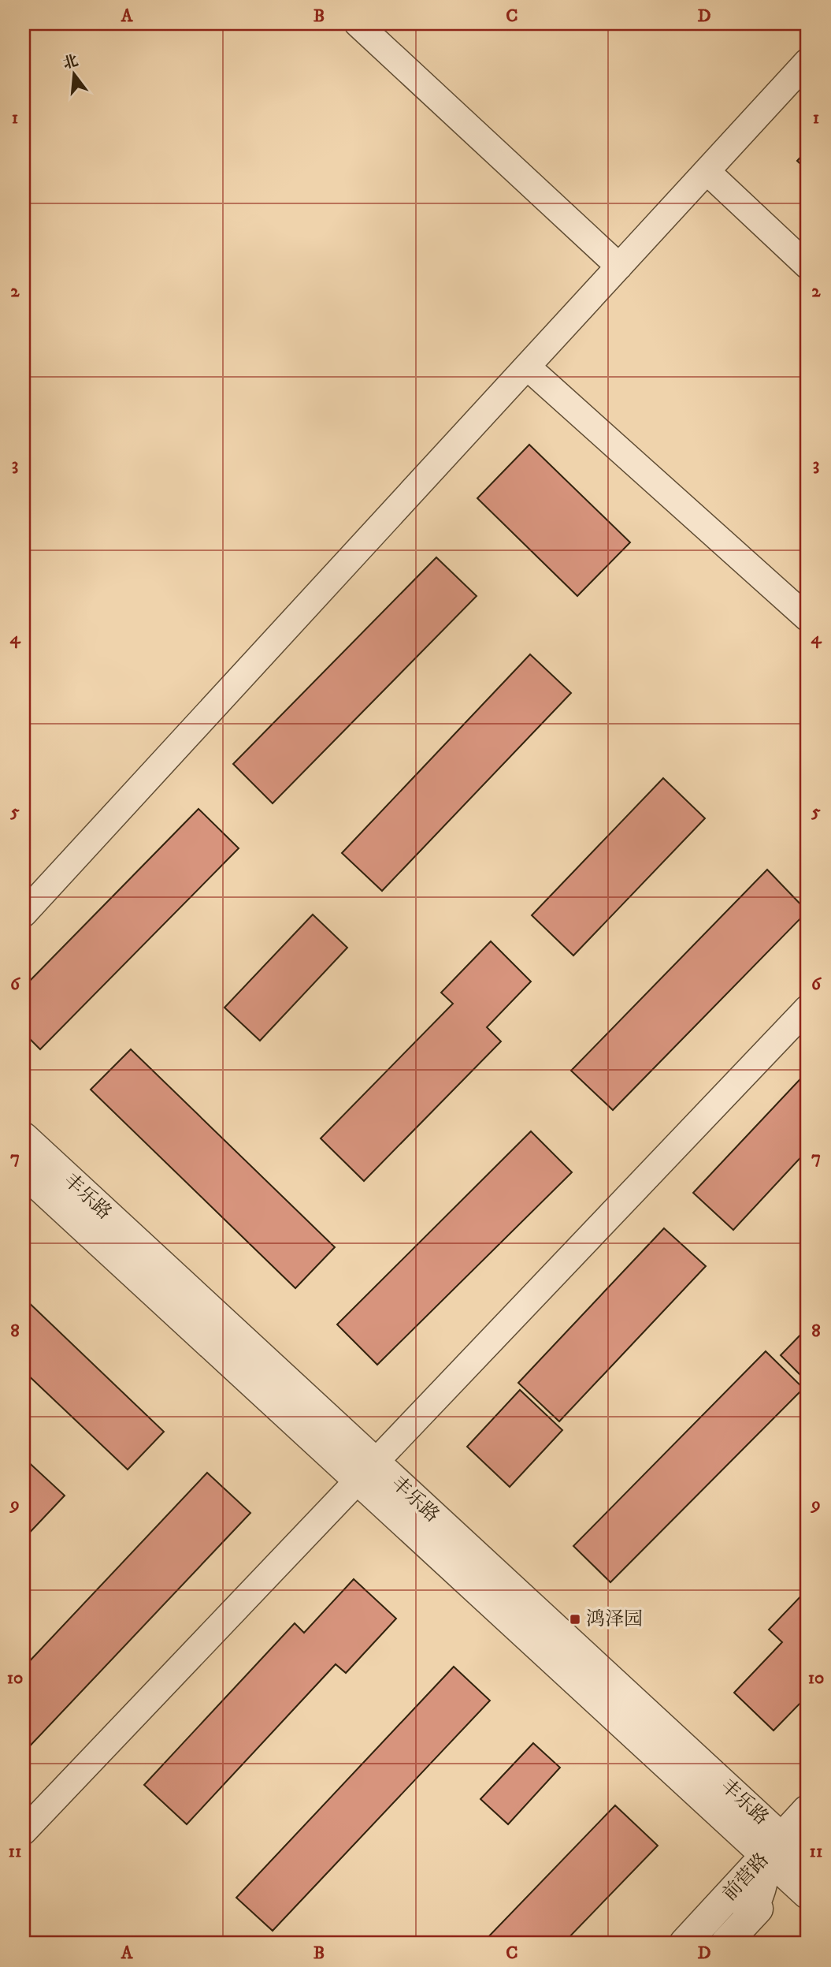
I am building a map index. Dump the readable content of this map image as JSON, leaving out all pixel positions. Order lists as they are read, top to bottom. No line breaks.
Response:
{"streets":{"street":["丰乐路","前营路"]},"crossings":[["丰乐路","前营路"]],"places":{"transit":["鸿泽园"]},"north":"top","grid":{"columns":["A","B","C","D"],"rows":["1","2","3","4","5","6","7","8","9","10","11"]}}
